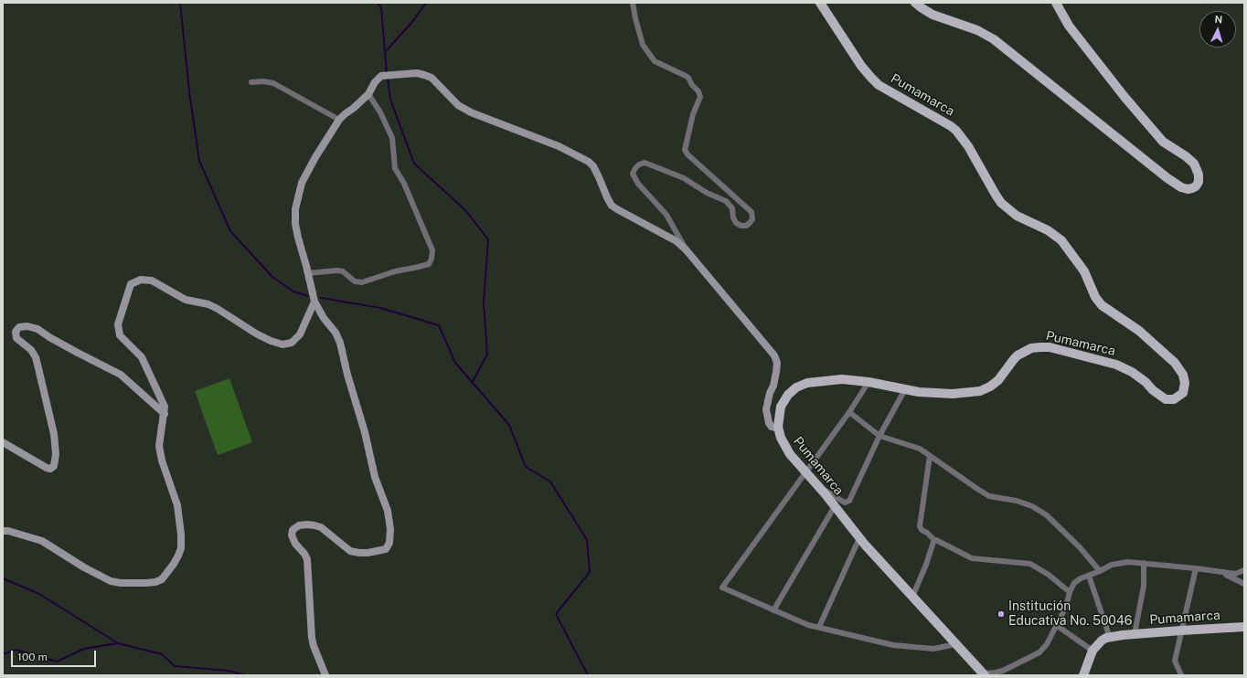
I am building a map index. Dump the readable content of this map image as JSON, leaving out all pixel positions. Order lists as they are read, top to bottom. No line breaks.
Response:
{"streets":{"main road":["Pumamarca"]},"places":["Institución Educativa No. 50046"],"scale_bar":"100 m","north":"top"}
